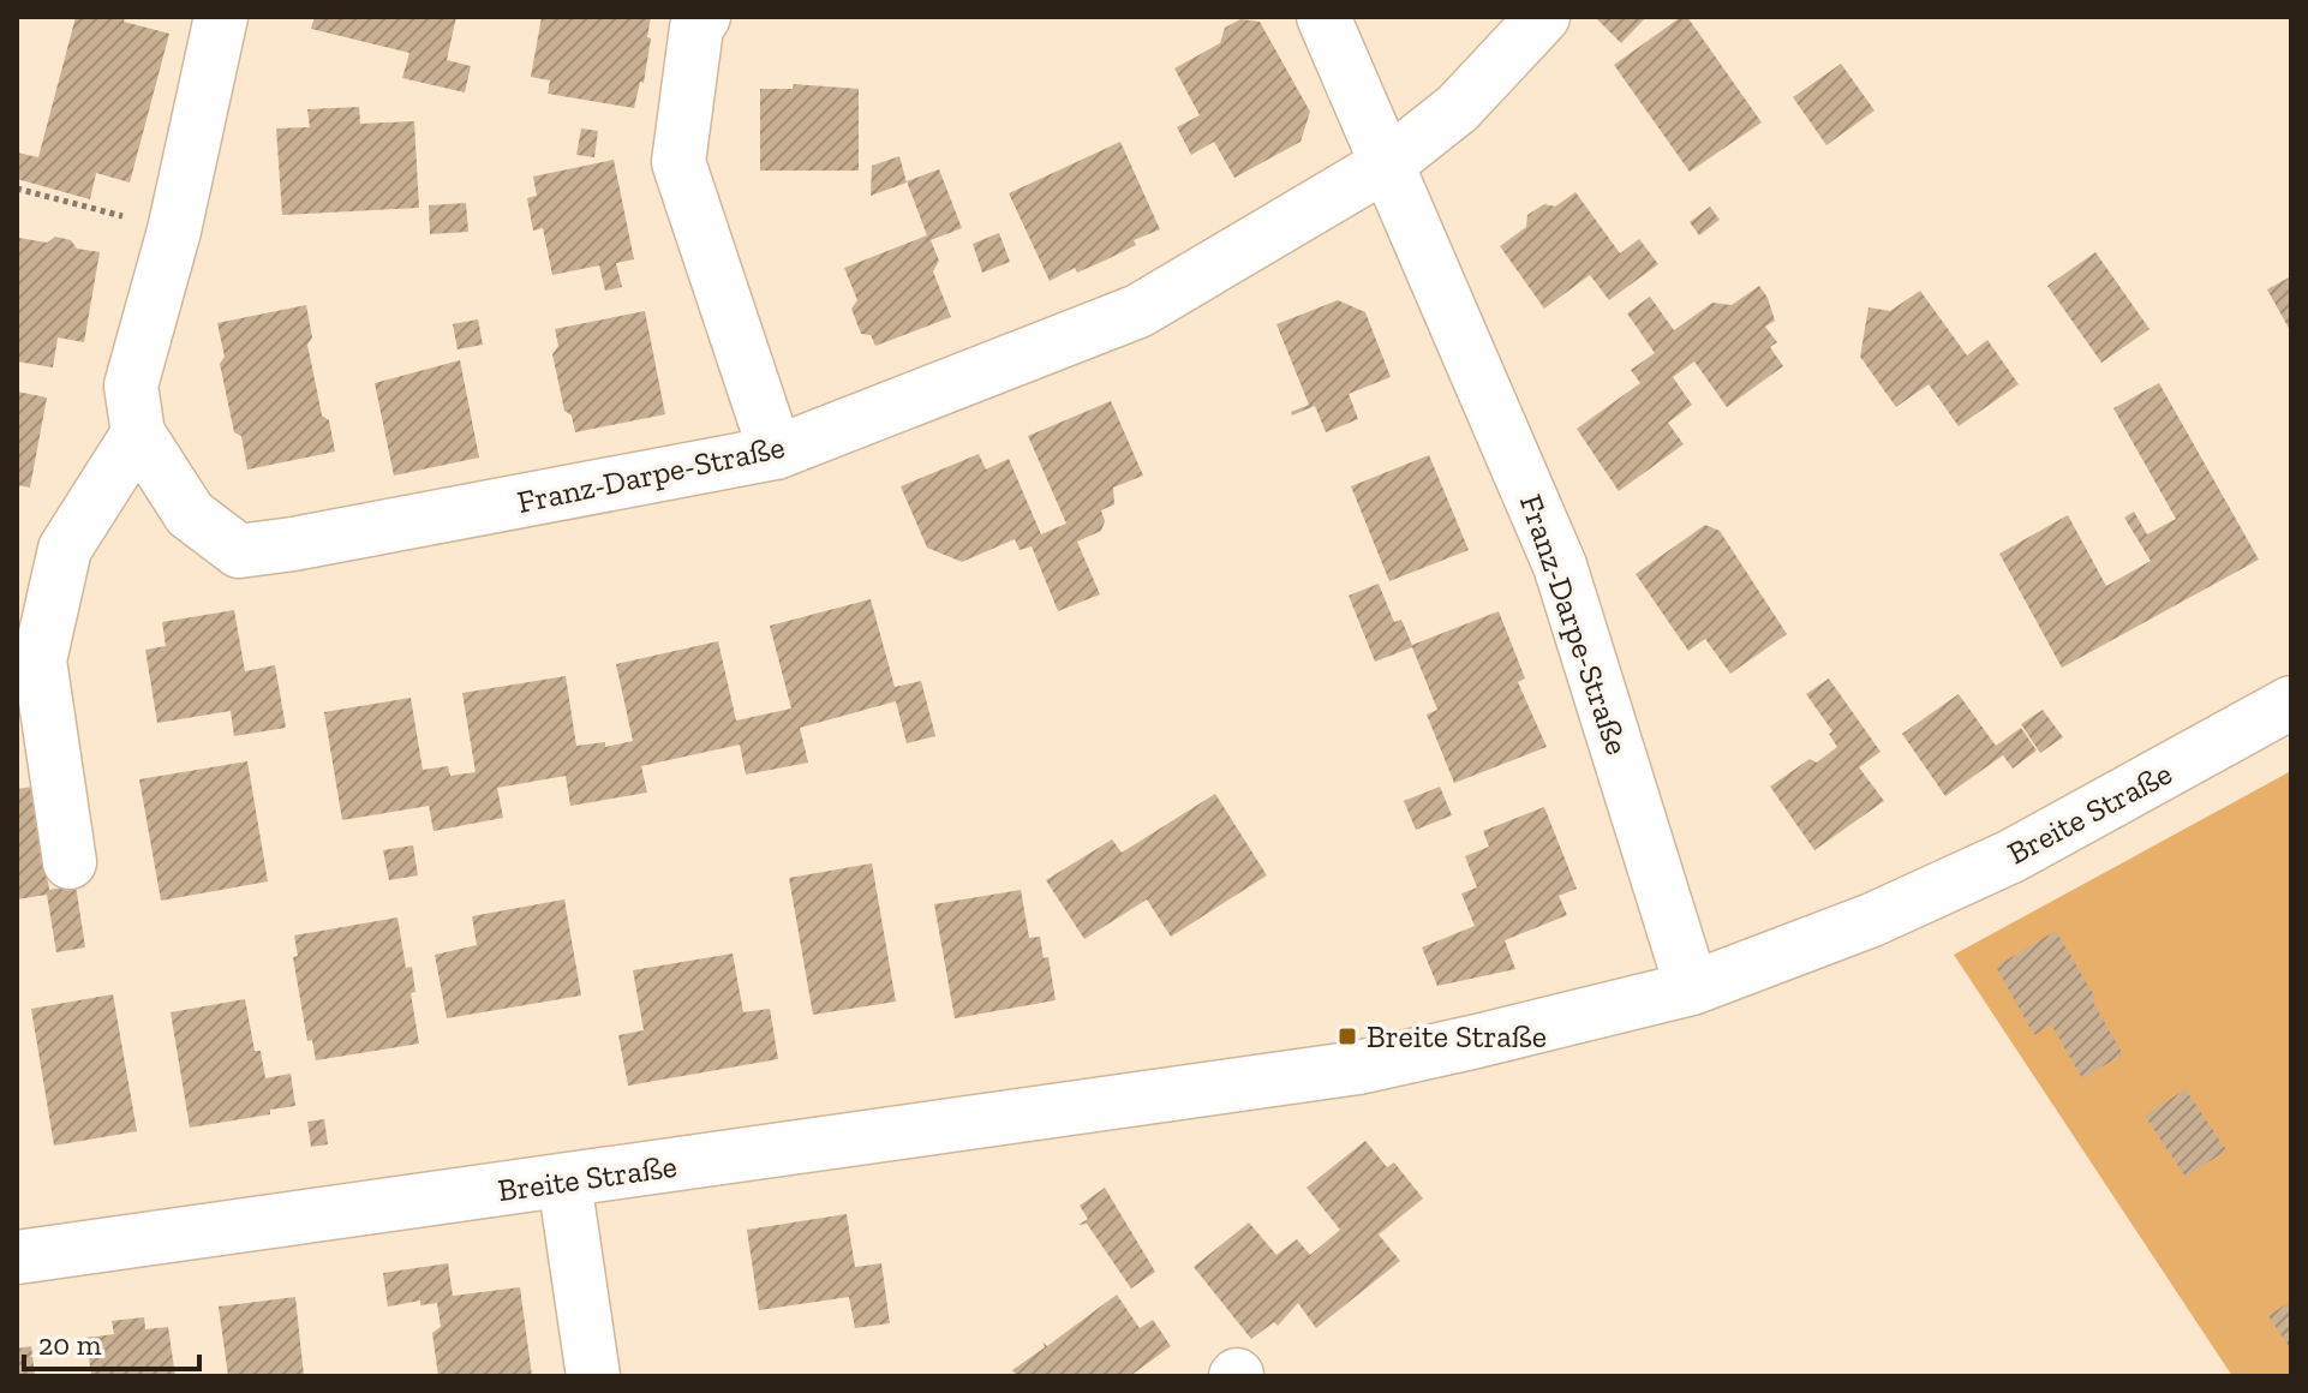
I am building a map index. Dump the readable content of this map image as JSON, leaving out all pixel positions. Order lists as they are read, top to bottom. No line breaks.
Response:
{"streets":{"street":["Franz-Darpe-Straße","Breite Straße"]},"crossings":[["Franz-Darpe-Straße","Breite Straße"]],"places":{"transit":["Breite Straße"]},"scale_bar":"20 m"}
